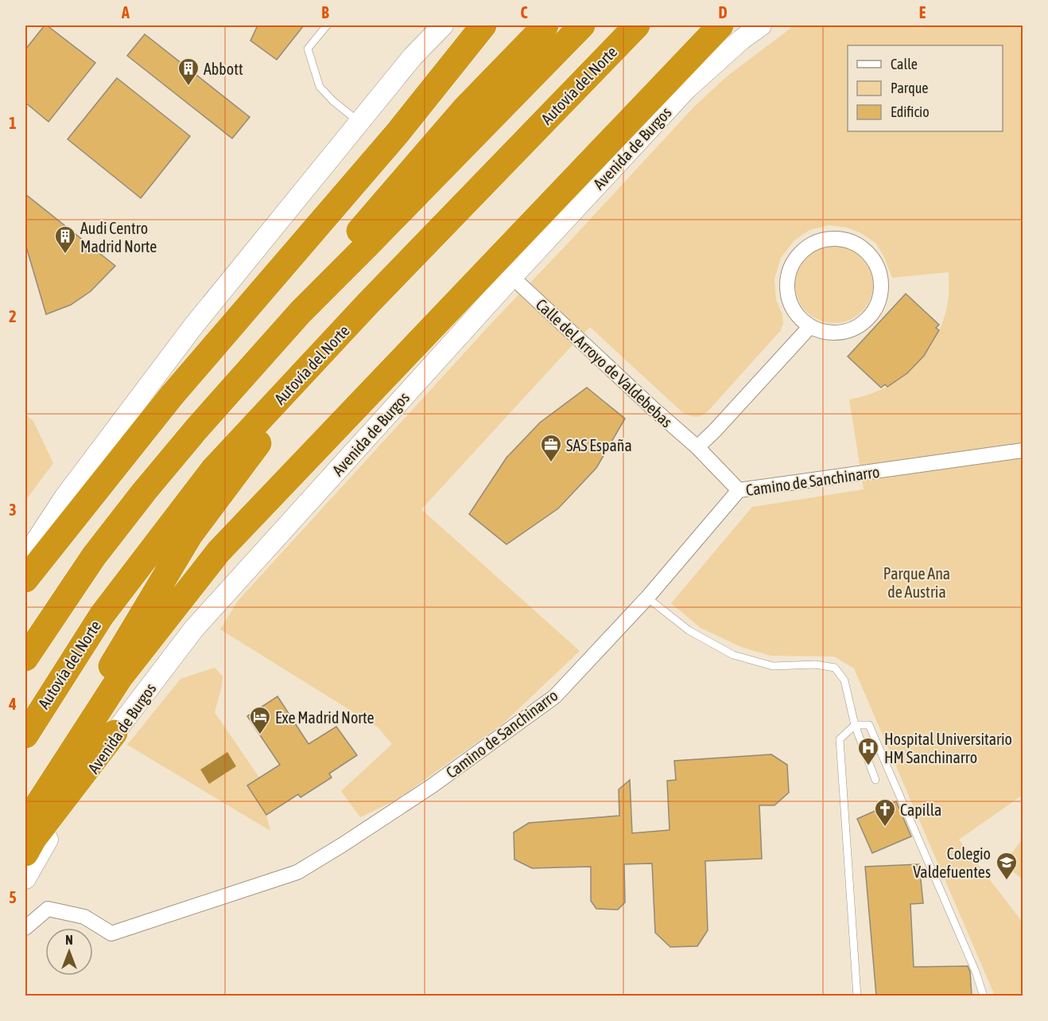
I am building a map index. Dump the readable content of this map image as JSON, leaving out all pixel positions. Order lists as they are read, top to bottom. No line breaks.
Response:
{"streets":{"highway":["Autovía del Norte"],"street":["Avenida de Burgos","Calle del Arroyo de Valdebebas","Camino de Sanchinarro"]},"crossings":[["Avenida de Burgos","Calle del Arroyo de Valdebebas"],["Calle del Arroyo de Valdebebas","Camino de Sanchinarro"]],"parks":["Parque Ana de Austria"],"places":{"building":["Abbott","Audi Centro Madrid Norte"],"office":["SAS España"],"hotel":["Exe Madrid Norte"],"hospital":["Hospital Universitario HM Sanchinarro"],"church":["Capilla"],"school or university":["Colegio Valdefuentes"]},"legend":["Calle","Parque","Edificio"],"north":"top","grid":{"columns":["A","B","C","D","E"],"rows":["1","2","3","4","5"]}}
